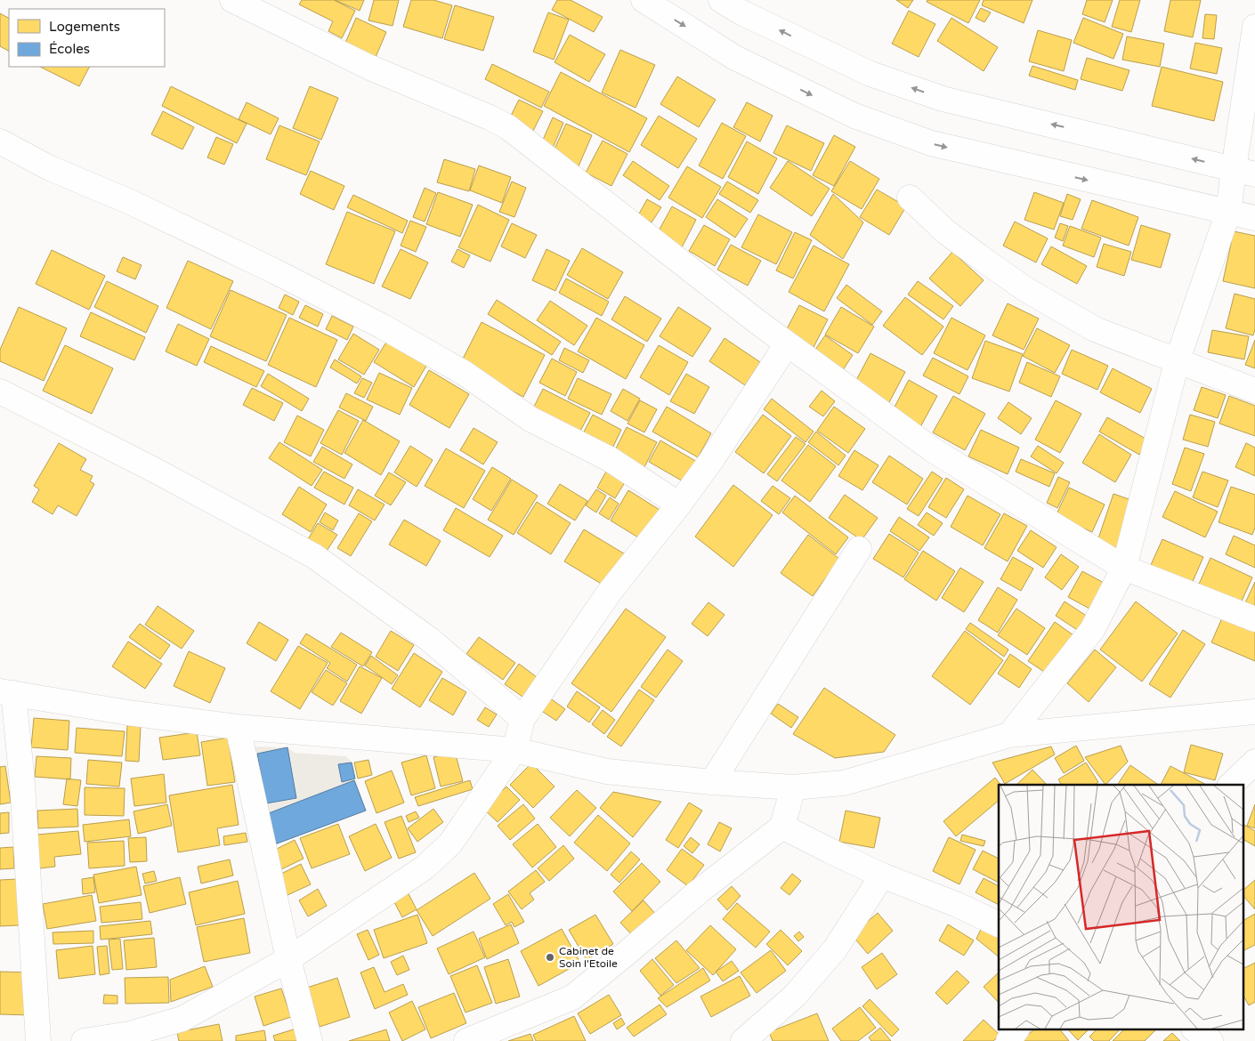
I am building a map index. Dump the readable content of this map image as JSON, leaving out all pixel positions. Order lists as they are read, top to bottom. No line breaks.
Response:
{"places":["Cabinet de Soin l'Etoile"],"legend":["Logements","Écoles"]}
